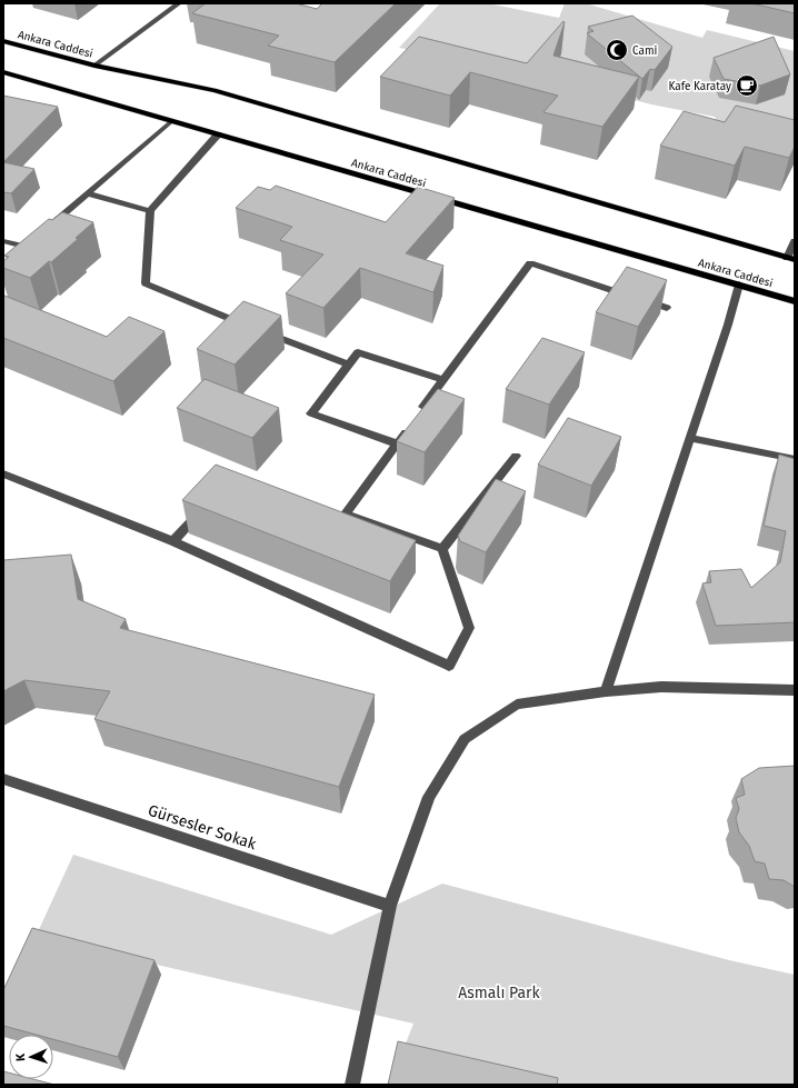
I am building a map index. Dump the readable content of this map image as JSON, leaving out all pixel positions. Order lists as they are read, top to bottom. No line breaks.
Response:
{"streets":{"main road":["Ankara Caddesi"],"street":["Gürsesler Sokak"]},"parks":["Asmalı Park"],"places":{"mosque":["Cami"],"cafe":["Kafe Karatay"]},"north":"left"}
